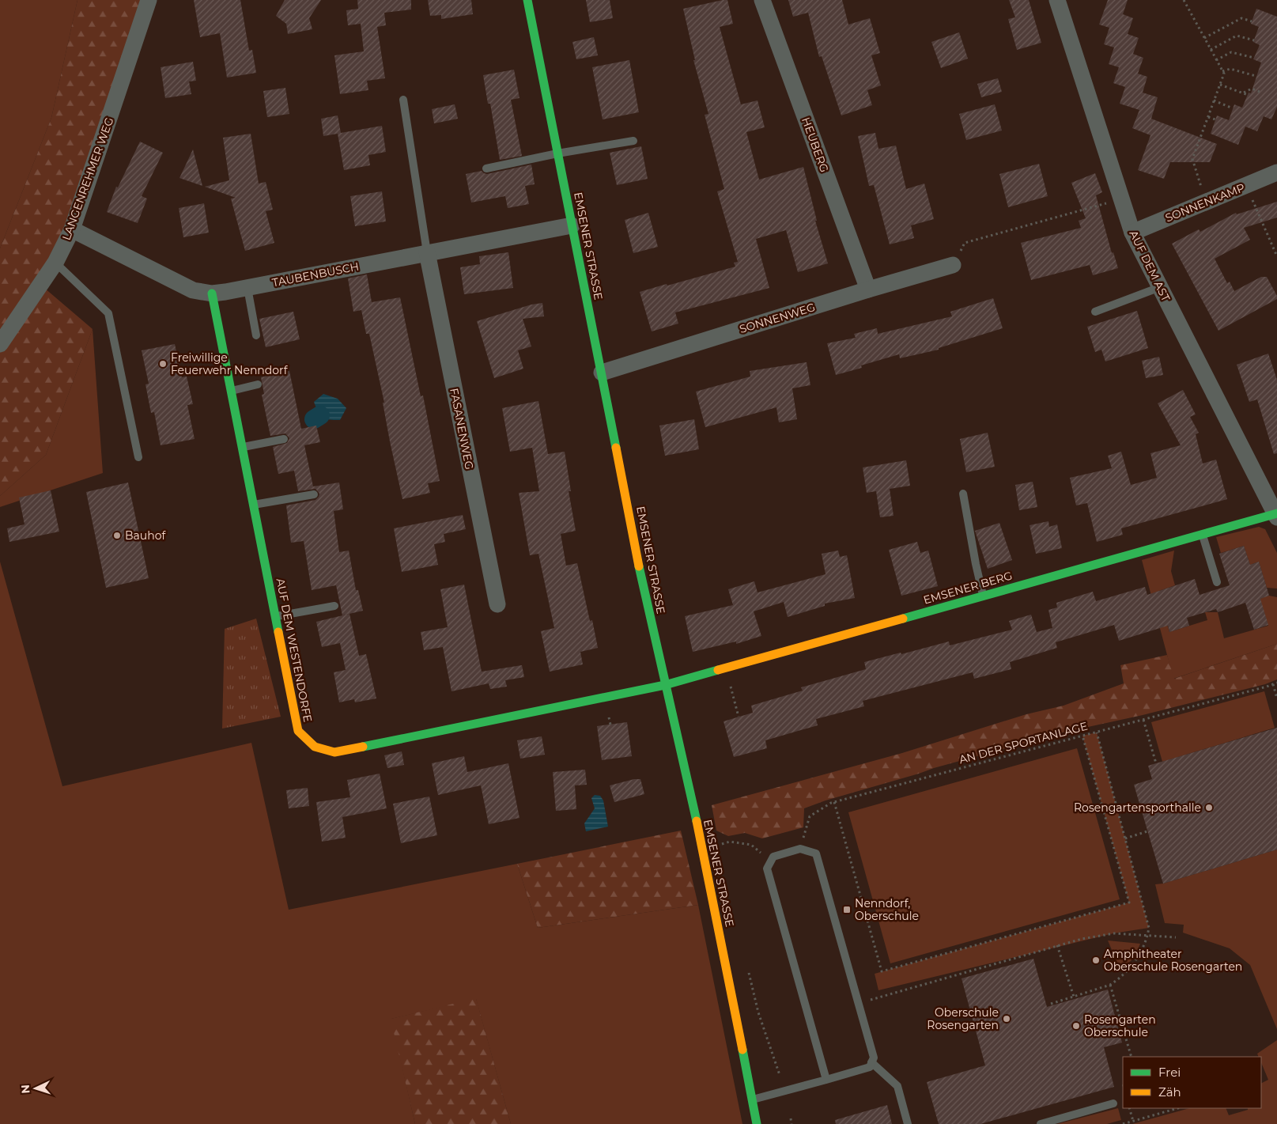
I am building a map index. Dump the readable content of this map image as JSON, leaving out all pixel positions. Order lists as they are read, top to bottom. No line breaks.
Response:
{"streets":{"street":["HEUBERG","LANGENREHMER WEG","SONNENKAMP","EMSENER STRASSE","AUF DEM AST","TAUBENBUSCH","SONNENWEG","FASANENWEG","EMSENER BERG","AUF DEM WESTENDORFE"],"path":["AN DER SPORTANLAGE"]},"crossings":[["HEUBERG","SONNENWEG"],["LANGENREHMER WEG","TAUBENBUSCH"],["SONNENKAMP","AUF DEM AST"],["EMSENER STRASSE","TAUBENBUSCH"],["EMSENER STRASSE","SONNENWEG"],["EMSENER STRASSE","EMSENER BERG"],["EMSENER STRASSE","AUF DEM WESTENDORFE"],["AUF DEM AST","EMSENER BERG"],["TAUBENBUSCH","FASANENWEG"],["TAUBENBUSCH","AUF DEM WESTENDORFE"],["EMSENER BERG","AUF DEM WESTENDORFE"]],"places":{"other":["Freiwillige Feuerwehr Nenndorf","Bauhof","Rosengartensporthalle","Amphitheater Oberschule Rosengarten","Oberschule Rosengarten","Rosengarten Oberschule"],"transit":["Nenndorf, Oberschule"]},"legend":["Frei","Zäh"],"north":"left"}
